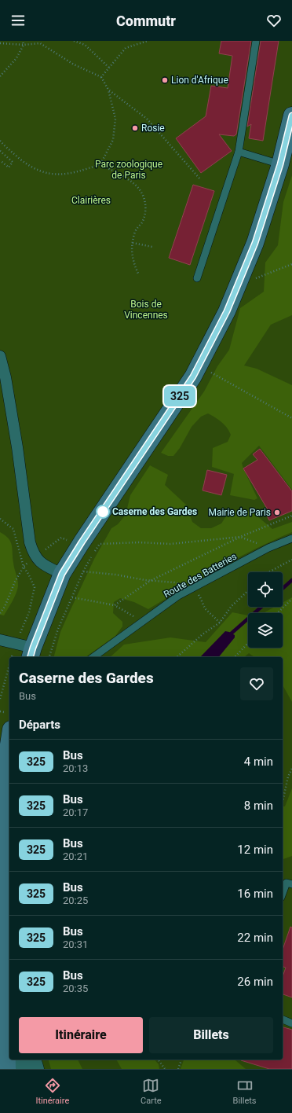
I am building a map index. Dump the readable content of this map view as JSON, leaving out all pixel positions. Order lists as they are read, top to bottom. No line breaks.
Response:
{"streets":{"lane":["Route des Batteries"]},"parks":["Parc zoologique de Paris","Clairières","Bois de Vincennes"],"places":["Lion d'Afrique","Rosie","Caserne des Gardes","Mairie de Paris"],"lines":["bus line 325"],"page":{"header":"Commutr","on_map":"325","heading":[["Caserne des Gardes","Bus"],"Départs"],"list":[{"mark":"325","name":"Bus","note":"20:13","value":"4 min"},{"mark":"325","name":"Bus","note":"20:17","value":"8 min"},{"mark":"325","name":"Bus","note":"20:21","value":"12 min"},{"mark":"325","name":"Bus","note":"20:25","value":"16 min"},{"mark":"325","name":"Bus","note":"20:31","value":"22 min"},{"mark":"325","name":"Bus","note":"20:35","value":"26 min"}],"buttons":["Itinéraire","Billets"],"tabs":["Itinéraire","Carte","Billets"]}}
